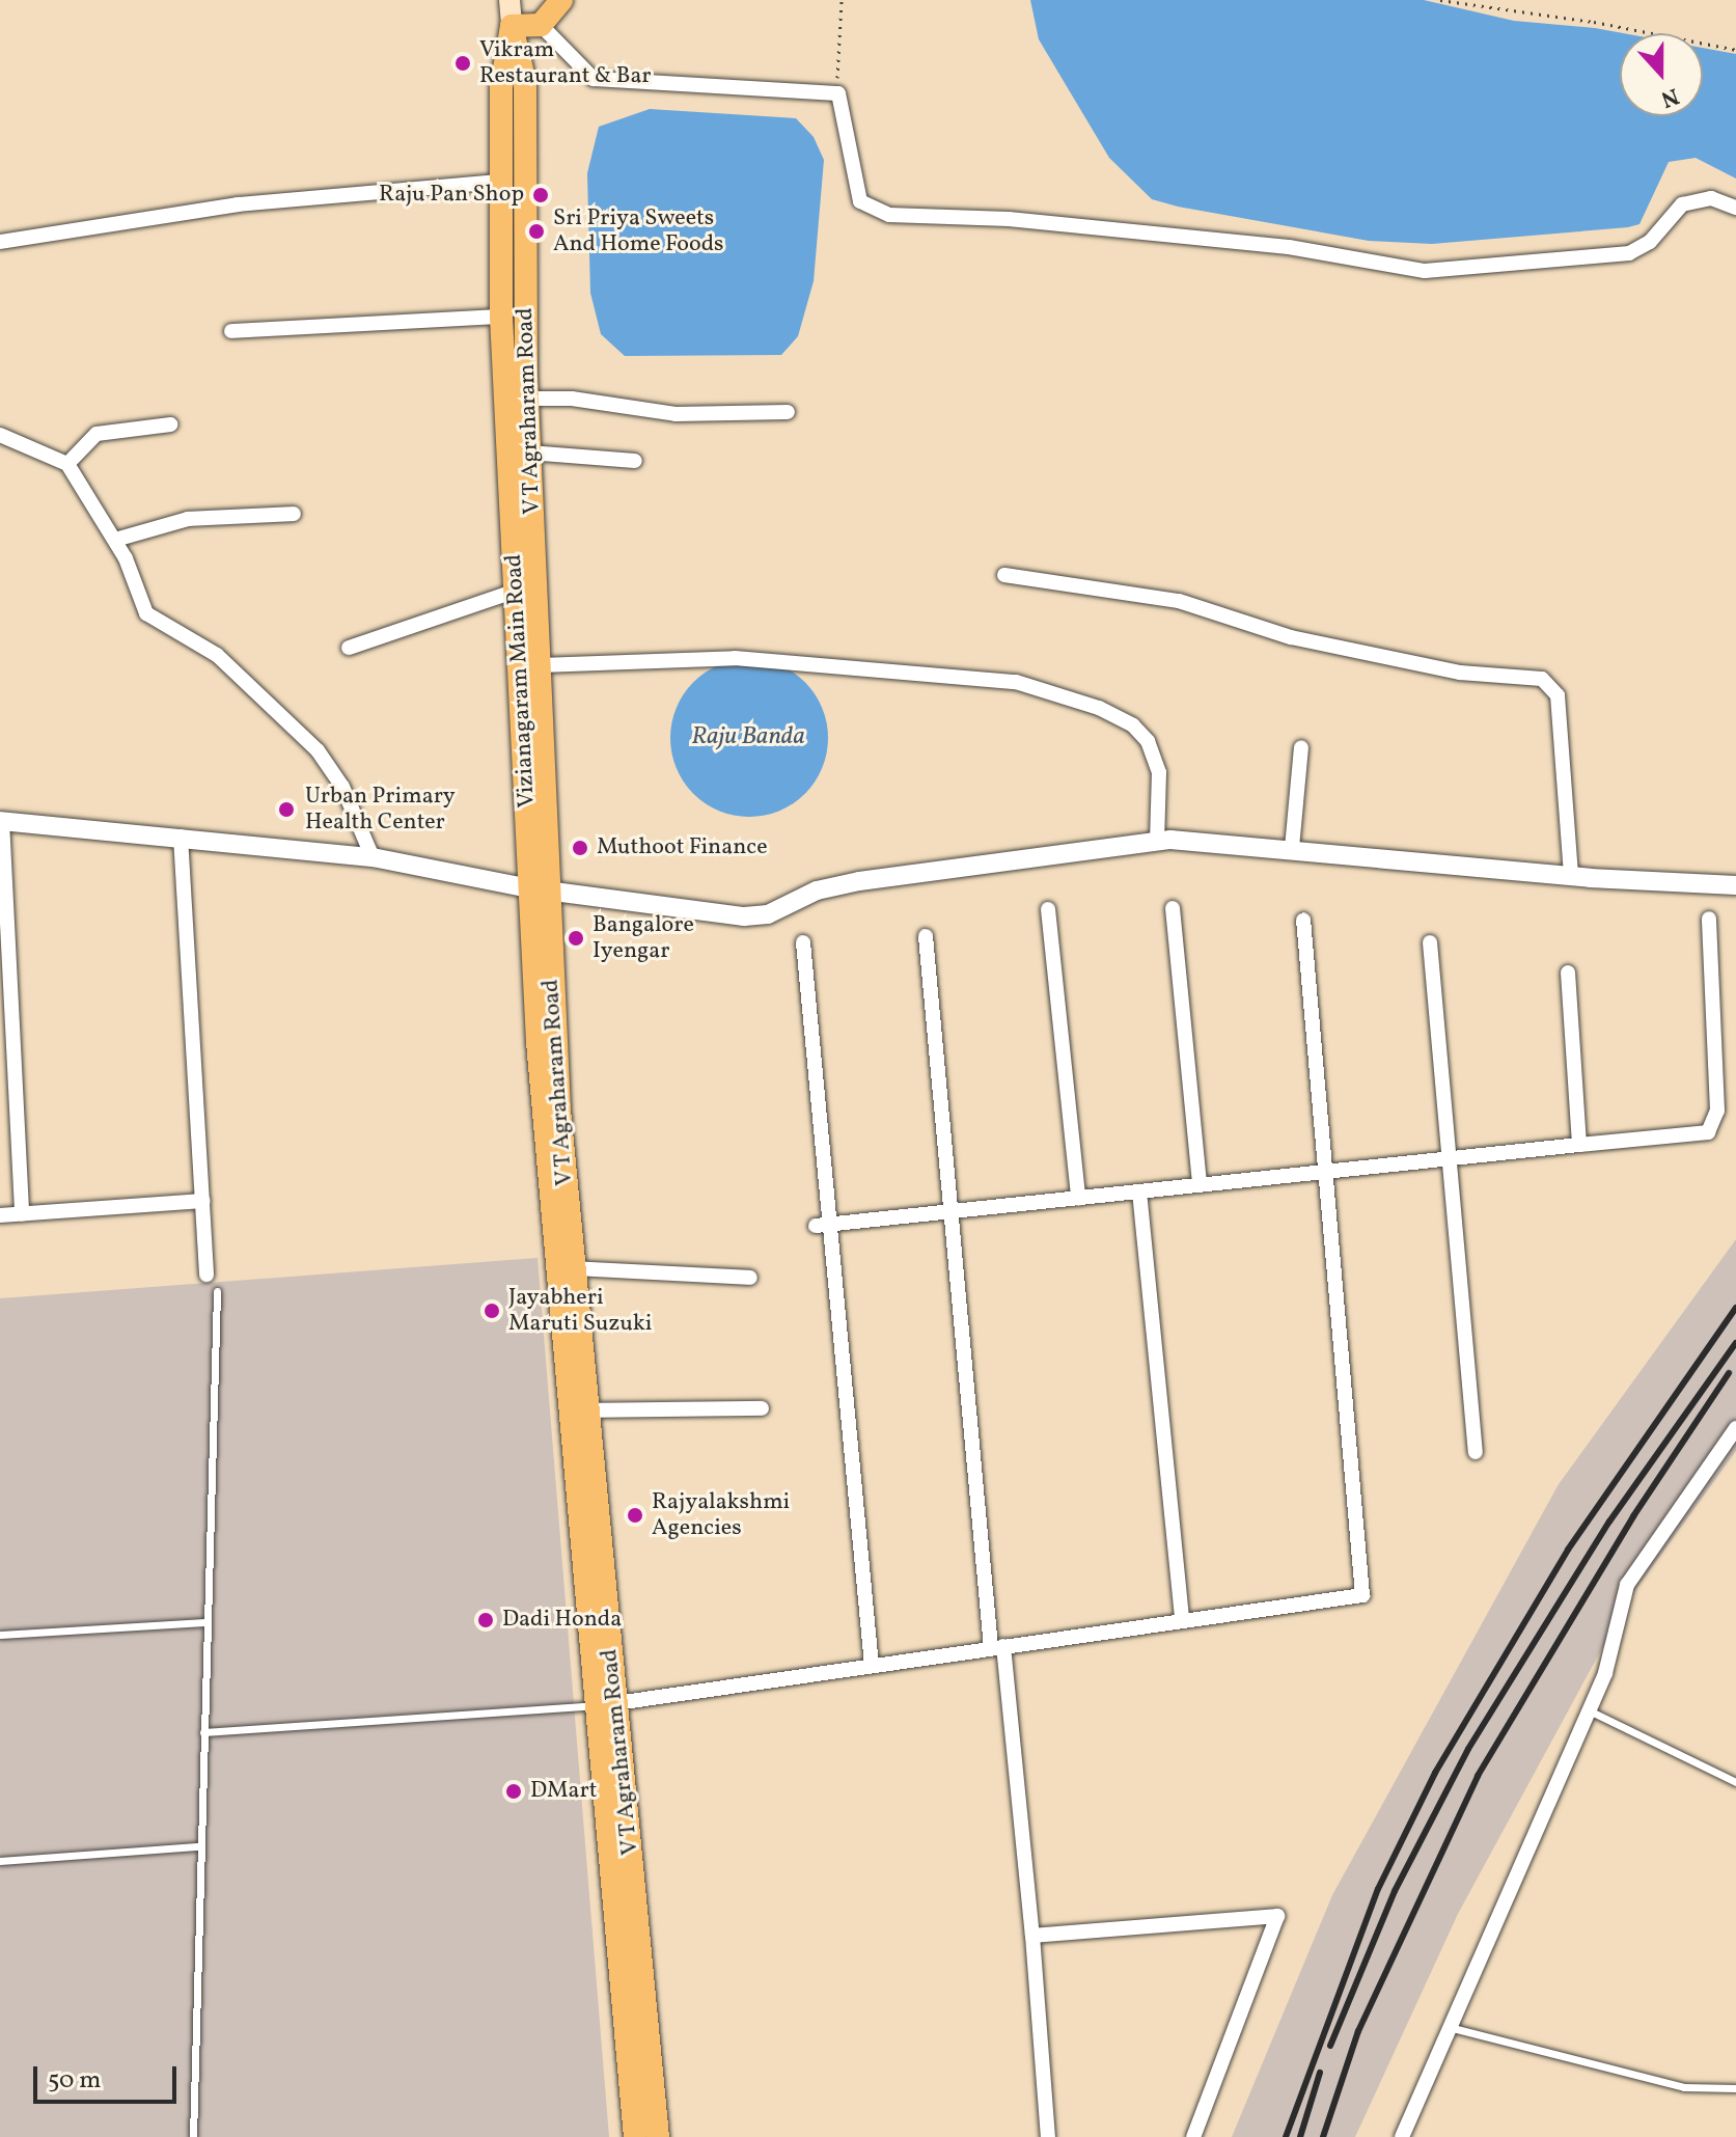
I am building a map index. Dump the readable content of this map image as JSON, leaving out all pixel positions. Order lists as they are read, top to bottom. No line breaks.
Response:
{"streets":{"main road":["V T Agraharam Road","Vizianagaram Main Road"]},"crossings":[["V T Agraharam Road","Vizianagaram Main Road"]],"water":["Raju Banda"],"places":["Vikram Restaurant & Bar","Raju Pan Shop","Sri Priya Sweets And Home Foods","Urban Primary Health Center","Muthoot Finance","Bangalore Iyengar","Jayabheri Maruti Suzuki","Rajyalakshmi Agencies","Dadi Honda","DMart"],"scale_bar":"50 m","north":"bottom"}
